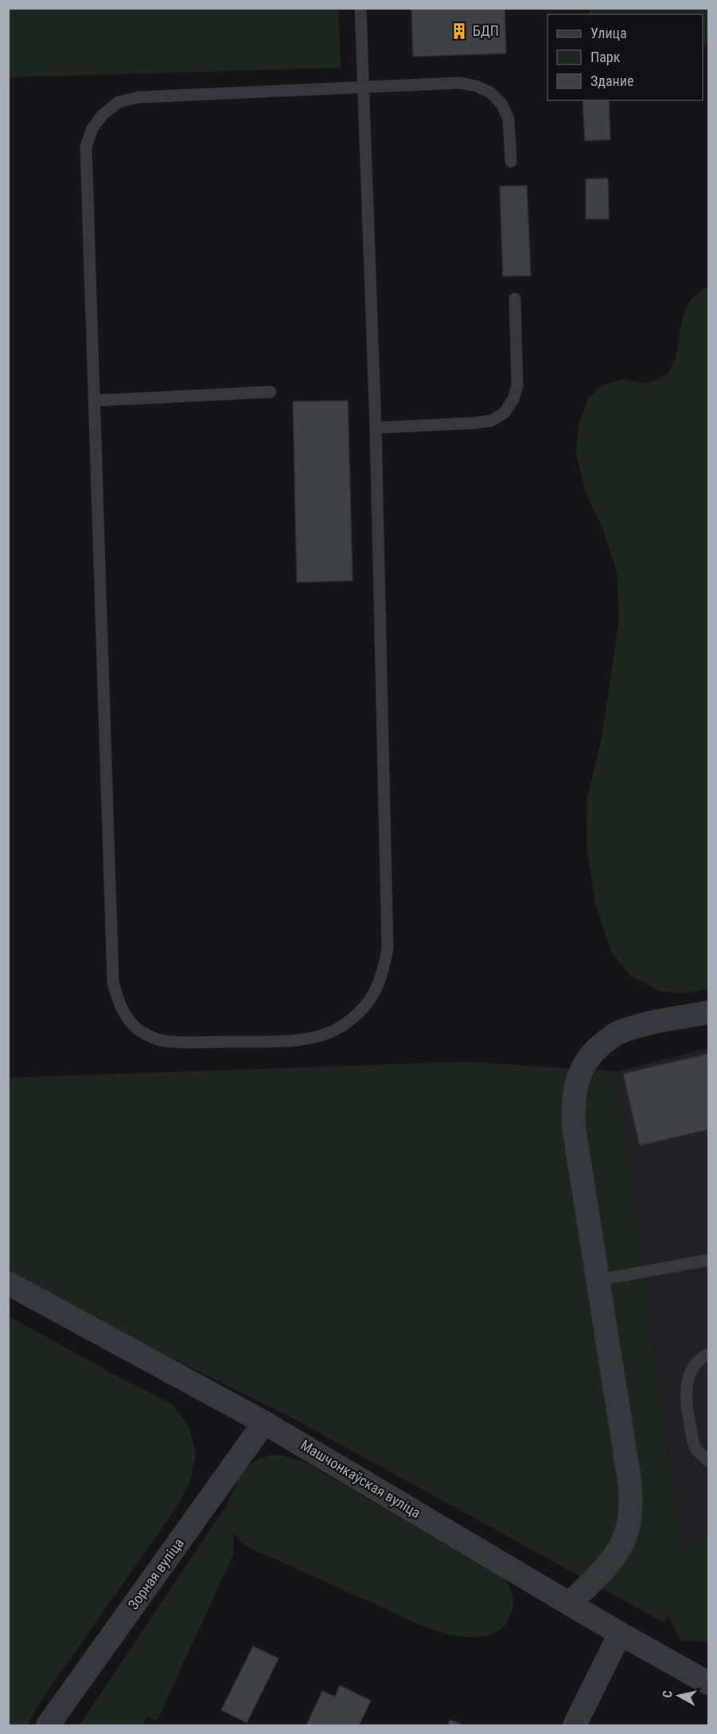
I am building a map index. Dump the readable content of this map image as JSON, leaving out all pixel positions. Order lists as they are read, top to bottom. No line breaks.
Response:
{"streets":{"street":["Машчонкаўская вуліца","Зорная вуліца"]},"crossings":[["Машчонкаўская вуліца","Зорная вуліца"]],"places":{"building":["БДП"]},"legend":["Улица","Парк","Здание"],"north":"left"}
